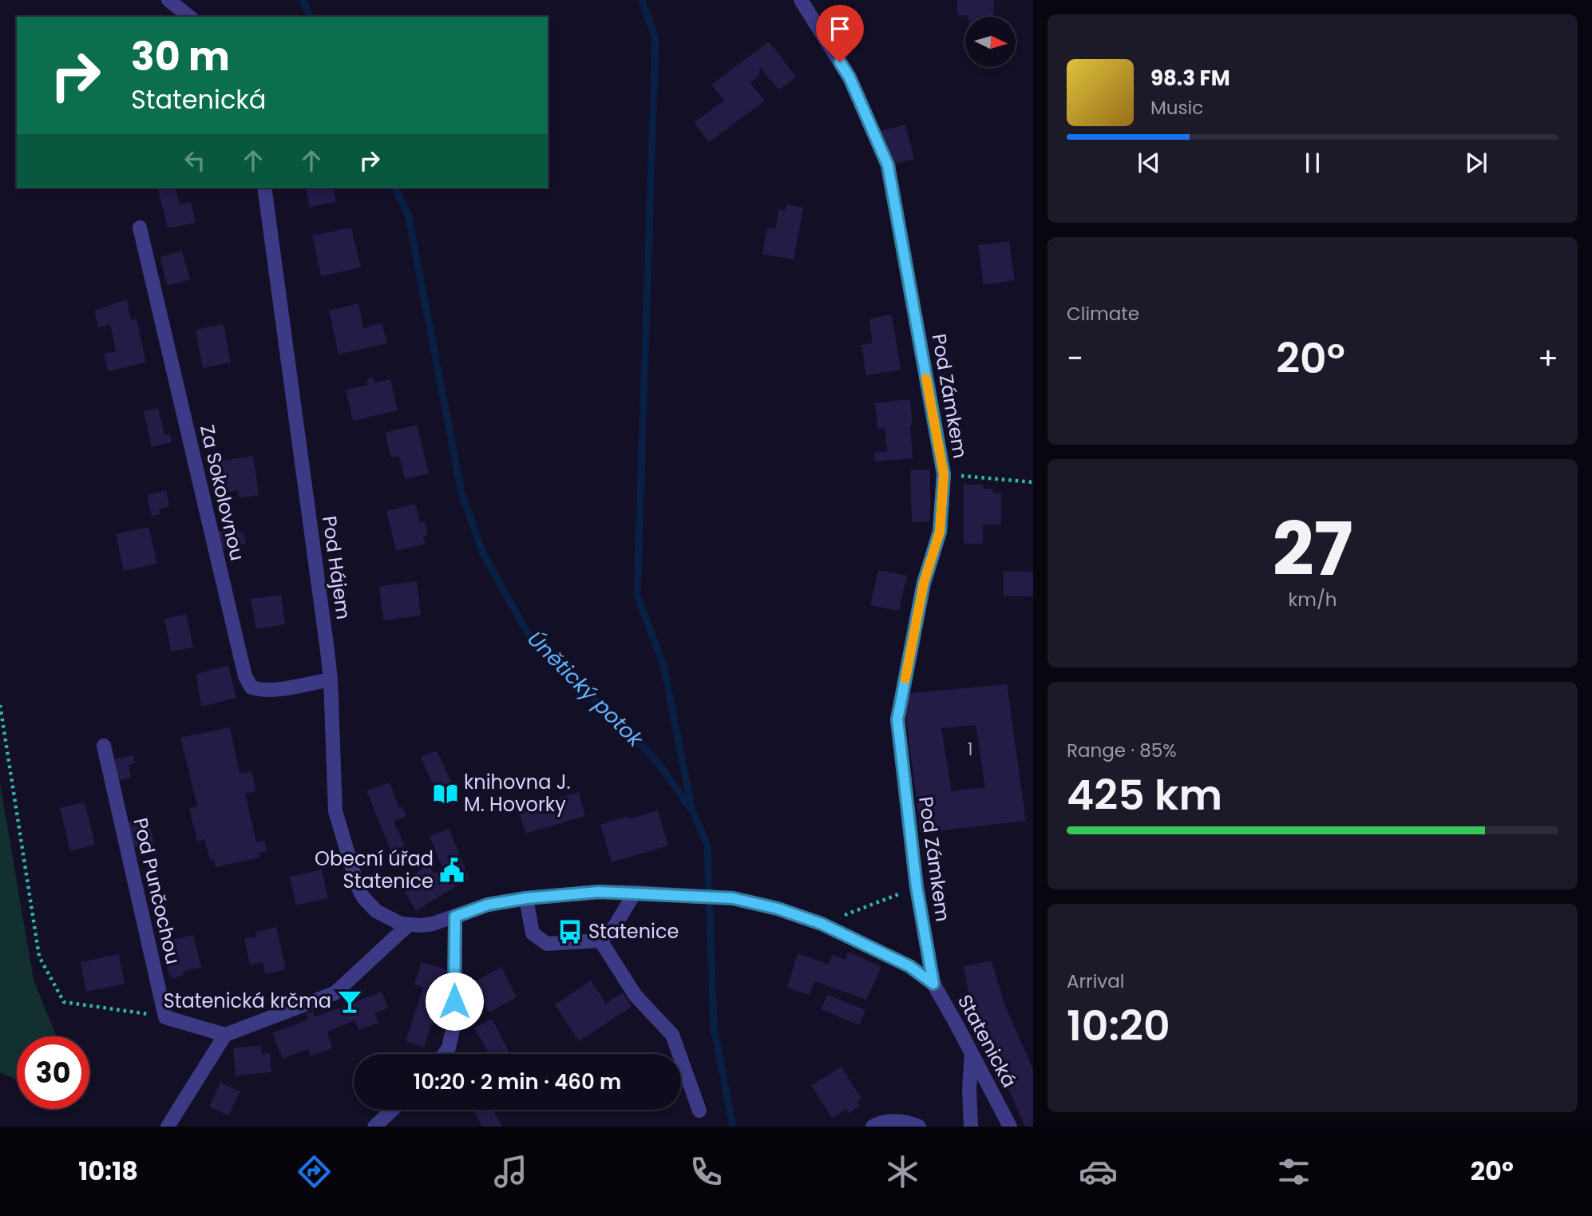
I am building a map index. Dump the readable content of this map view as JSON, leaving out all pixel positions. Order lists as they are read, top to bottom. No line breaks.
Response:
{"streets":{"street":["Pod Zámkem","Za Sokolovnou","Pod Hájem","Pod Punčochou","Statenická"]},"crossings":[["Pod Zámkem","Statenická"],["Za Sokolovnou","Pod Hájem"],["Pod Hájem","Statenická"]],"water":["Únětický potok"],"places":{"library":["knihovna J. M. Hovorky"],"public building":["Obecní úřad Statenice"],"bus stop":["Statenice"],"bar":["Statenická krčma"]},"house_numbers":["1"],"north":"right","page":{"turn":["30 m","Statenická"],"song":["98.3 FM","Music"],"tile":["Climate",["27","km/h"],["Range · 85%","425 km"],["Arrival","10:20"]],"heat":["−","20°","+"],"limit":"30","trip":"10:20 · 2 min · 460 m","tabs":["10:18","20°"]}}
